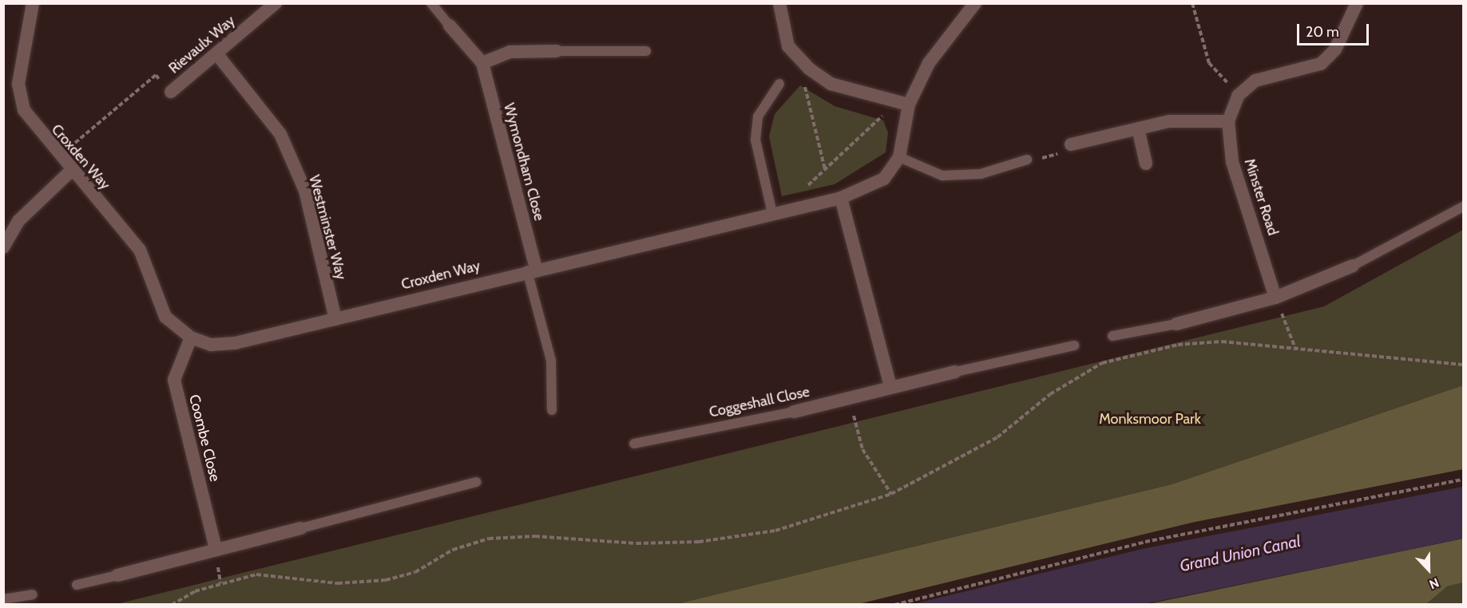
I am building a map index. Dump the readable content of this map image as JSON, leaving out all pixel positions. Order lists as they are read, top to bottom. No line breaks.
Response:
{"streets":{"street":["Rievaulx Way","Croxden Way","Wymondham Close","Minster Road","Westminster Way","Coggeshall Close","Coombe Close"]},"crossings":[["Rievaulx Way","Westminster Way"],["Croxden Way","Wymondham Close"],["Croxden Way","Westminster Way"],["Croxden Way","Coombe Close"]],"water":["Grand Union Canal"],"parks":["Monksmoor Park"],"scale_bar":"20 m","north":"bottom"}
